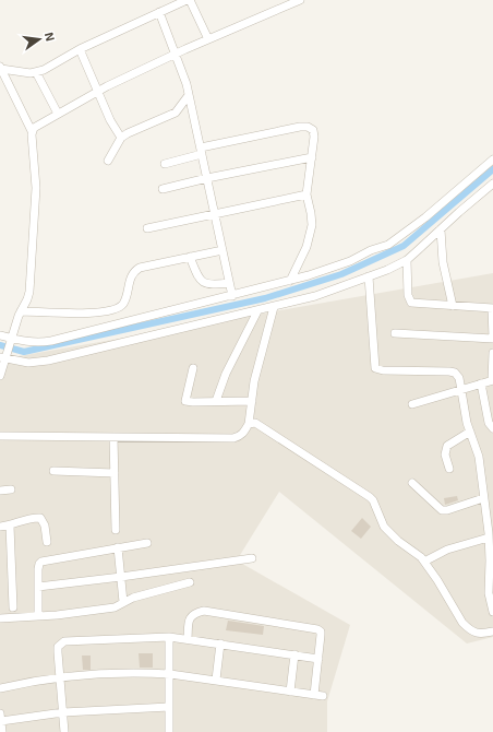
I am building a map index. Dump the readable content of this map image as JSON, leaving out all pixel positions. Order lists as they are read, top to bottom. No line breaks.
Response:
{"north":"right"}
